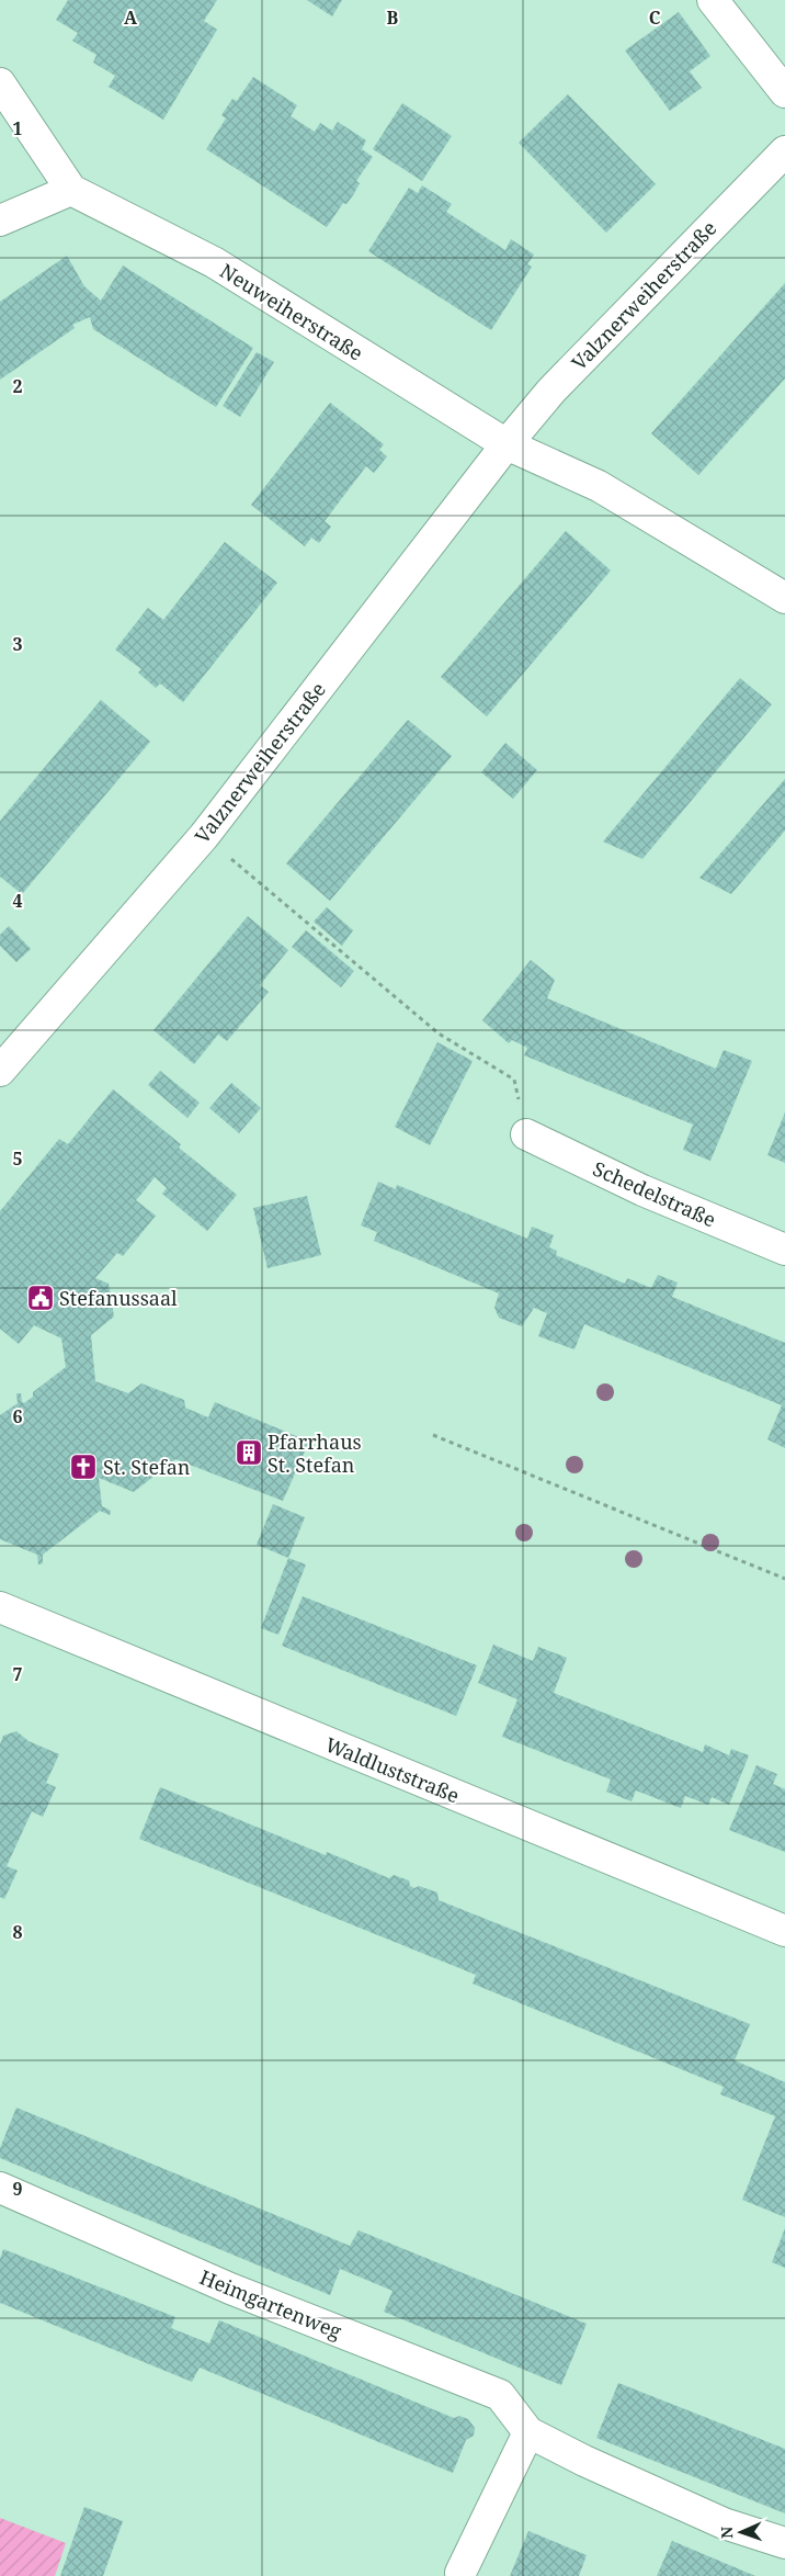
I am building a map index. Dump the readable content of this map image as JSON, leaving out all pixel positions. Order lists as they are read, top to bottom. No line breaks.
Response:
{"streets":{"street":["Valznerweiherstraße","Neuweiherstraße","Schedelstraße","Waldluststraße","Heimgartenweg"]},"crossings":[["Valznerweiherstraße","Neuweiherstraße"]],"places":{"public building":["Stefanussaal"],"building":["Pfarrhaus St. Stefan"],"church":["St. Stefan"]},"north":"left","grid":{"columns":["A","B","C"],"rows":["1","2","3","4","5","6","7","8","9"]}}
